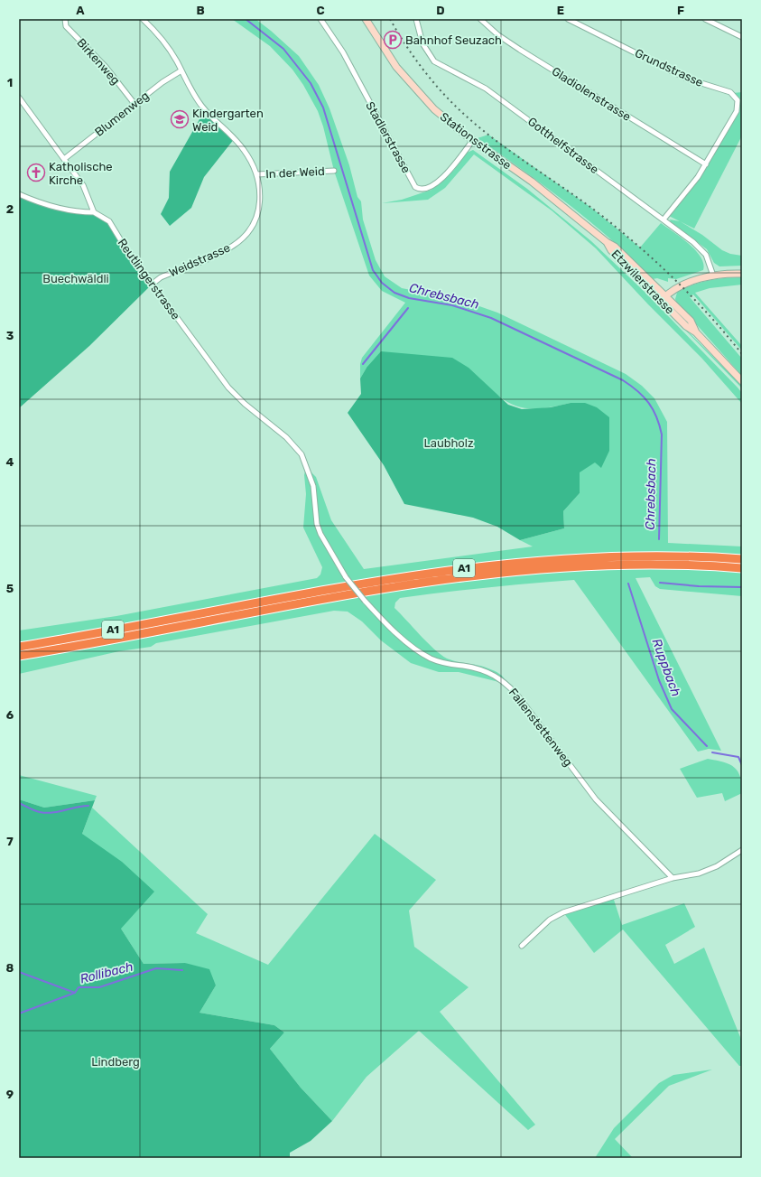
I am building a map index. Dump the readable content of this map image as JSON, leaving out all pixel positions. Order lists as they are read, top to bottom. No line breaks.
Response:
{"streets":{"highway":["A1"],"main road":["Stationsstrasse","Etzwilerstrasse"],"street":["Birkenweg","Grundstrasse","Gladiolenstrasse","Blumenweg","Stadlerstrasse","Gotthelfstrasse","In der Weid","Weidstrasse","Reutlingerstrasse","Fallenstettenweg"]},"crossings":[["Birkenweg","Blumenweg"],["Grundstrasse","Gladiolenstrasse"],["Grundstrasse","Gotthelfstrasse"],["Blumenweg","Weidstrasse"],["Stadlerstrasse","Stationsstrasse"],["Stationsstrasse","Etzwilerstrasse"],["In der Weid","Weidstrasse"],["Weidstrasse","Reutlingerstrasse"],["Reutlingerstrasse","Fallenstettenweg"]],"water":["Chrebsbach","Ruppbach","Rollibach"],"parks":["Buechwäldli","Laubholz","Lindberg"],"places":{"parking":["Bahnhof Seuzach"],"school or university":["Kindergarten Weid"],"church":["Katholische Kirche"]},"grid":{"columns":["A","B","C","D","E","F"],"rows":["1","2","3","4","5","6","7","8","9"]}}
